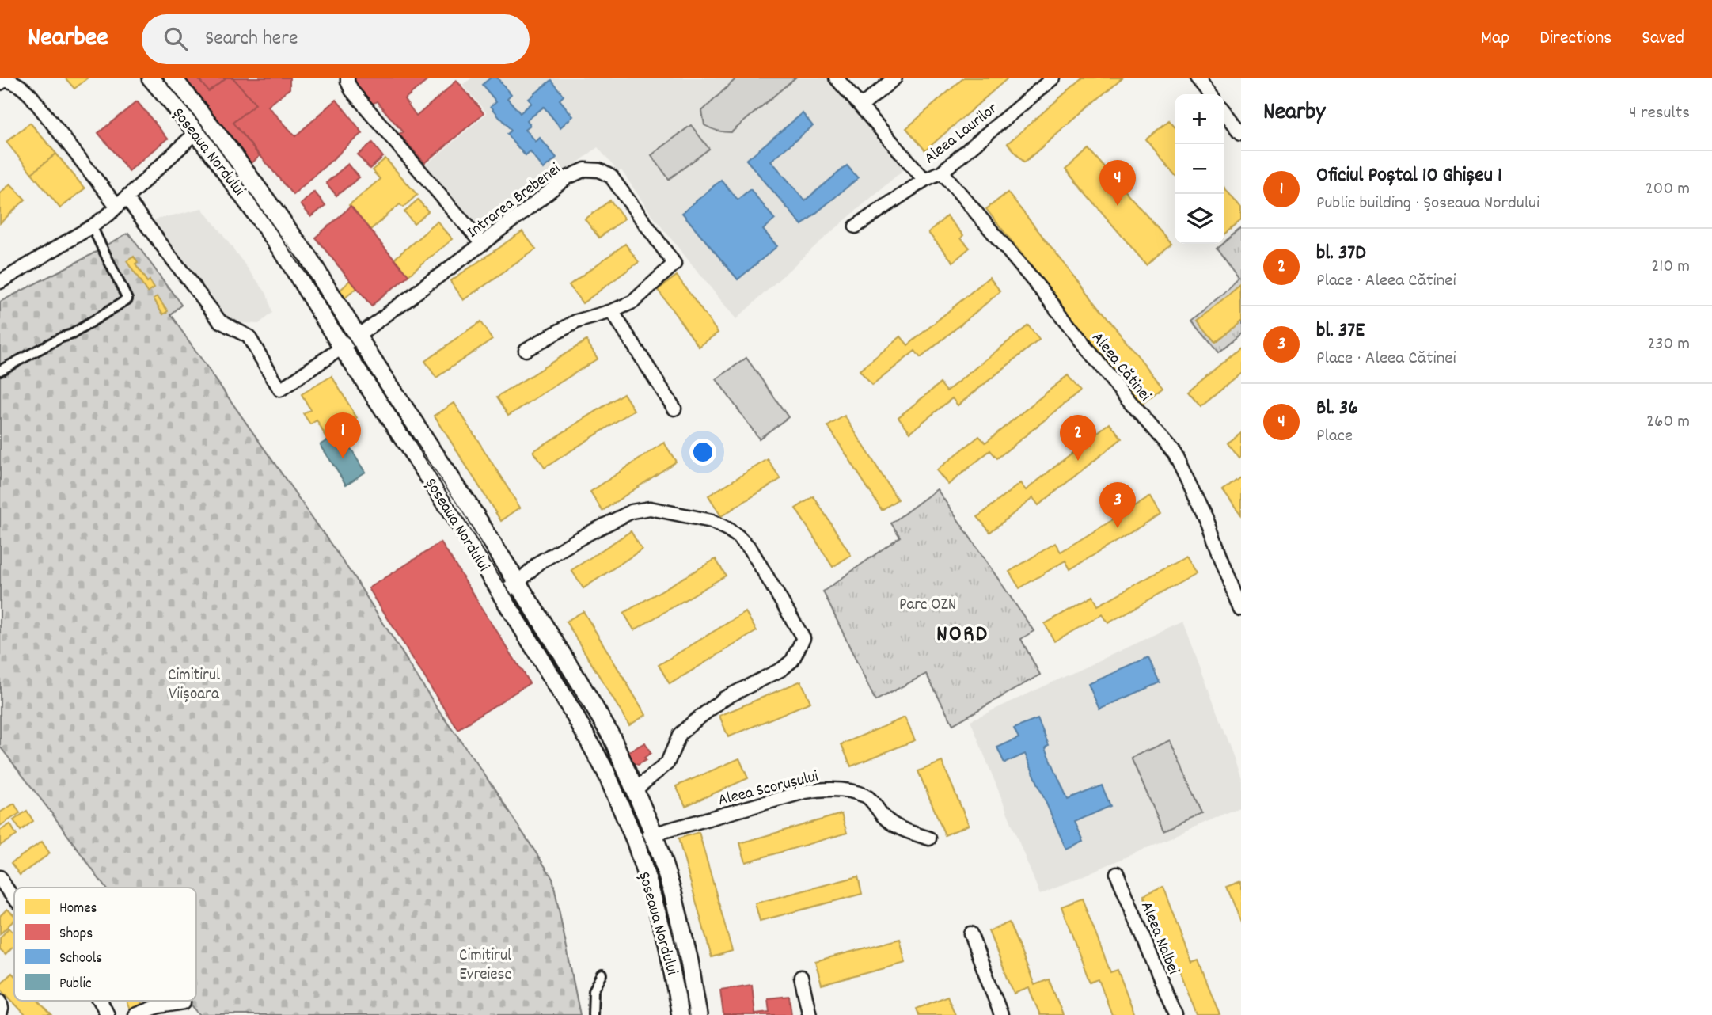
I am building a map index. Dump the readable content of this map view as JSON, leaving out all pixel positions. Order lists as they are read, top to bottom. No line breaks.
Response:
{"streets":{"main road":["Șoseaua Nordului"],"street":["Aleea Laurilor","Intrarea Brebenei","Aleea Cătinei","Aleea Scorușului","Aleea Nalbei"]},"crossings":[["Aleea Laurilor","Aleea Cătinei"],["Șoseaua Nordului","Intrarea Brebenei"],["Șoseaua Nordului","Aleea Scorușului"]],"districts":["NORD"],"parks":["Parc OZN","Cimitirul Viișoara","Cimitirul Evreiesc"],"legend":["Homes","Shops","Schools","Public"],"page":{"header":"Nearbee","search":"Search here","nav":["Map","Directions","Saved"],"heading":["Nearby","4 results"],"map_buttons":["+","−"],"list":[{"mark":"1","name":"Oficiul Poștal 10 Ghișeu 1","note":"Public building · Șoseaua Nordului","value":"200 m"},{"mark":"2","name":"bl. 37D","note":"Place · Aleea Cătinei","value":"210 m"},{"mark":"3","name":"bl. 37E","note":"Place · Aleea Cătinei","value":"230 m"},{"mark":"4","name":"Bl. 36","note":"Place","value":"260 m"}],"pins":["4","1","2","3"]}}
